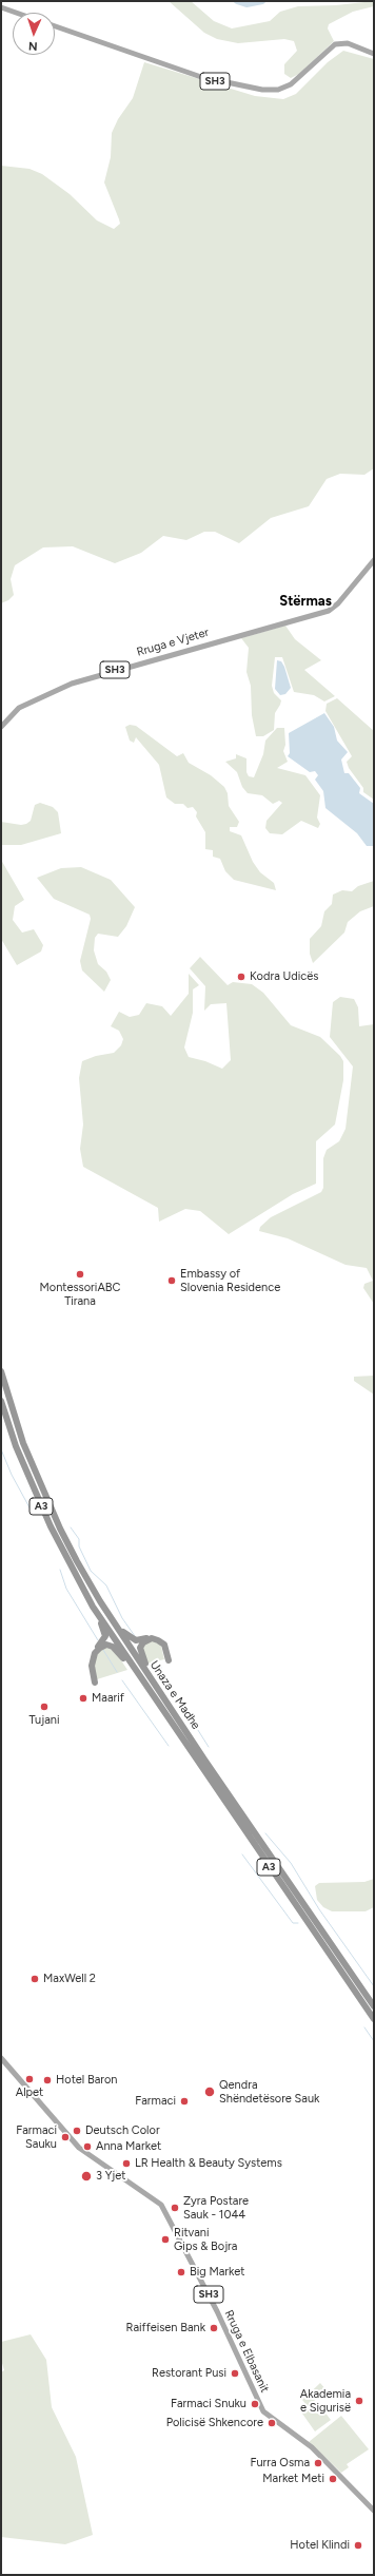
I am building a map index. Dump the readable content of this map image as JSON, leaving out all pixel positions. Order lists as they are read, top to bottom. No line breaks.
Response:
{"streets":{"highway":["A3","Unaza e Madhe"],"main road":["SH3","Rruga e Vjeter","Rruga e Elbasanit"]},"districts":["Stërmas"],"places":["Kodra Udicës","MontessoriABC Tirana","Embassy of Slovenia Residence","Maarif","Tujani","MaxWell 2","Alpet","Hotel Baron","Qendra Shëndetësore Sauk","Farmaci","Deutsch Color","Farmaci Sauku","Anna Market","LR Health & Beauty Systems","3 Yjet","Zyra Postare Sauk - 1044","Ritvani Gips & Bojra","Big Market","Raiffeisen Bank","Restorant Pusi","Akademia e Sigurisë","Farmaci Snuku","Policisë Shkencore","Furra Osma","Market Meti","Hotel Klindi"],"north":"bottom"}
